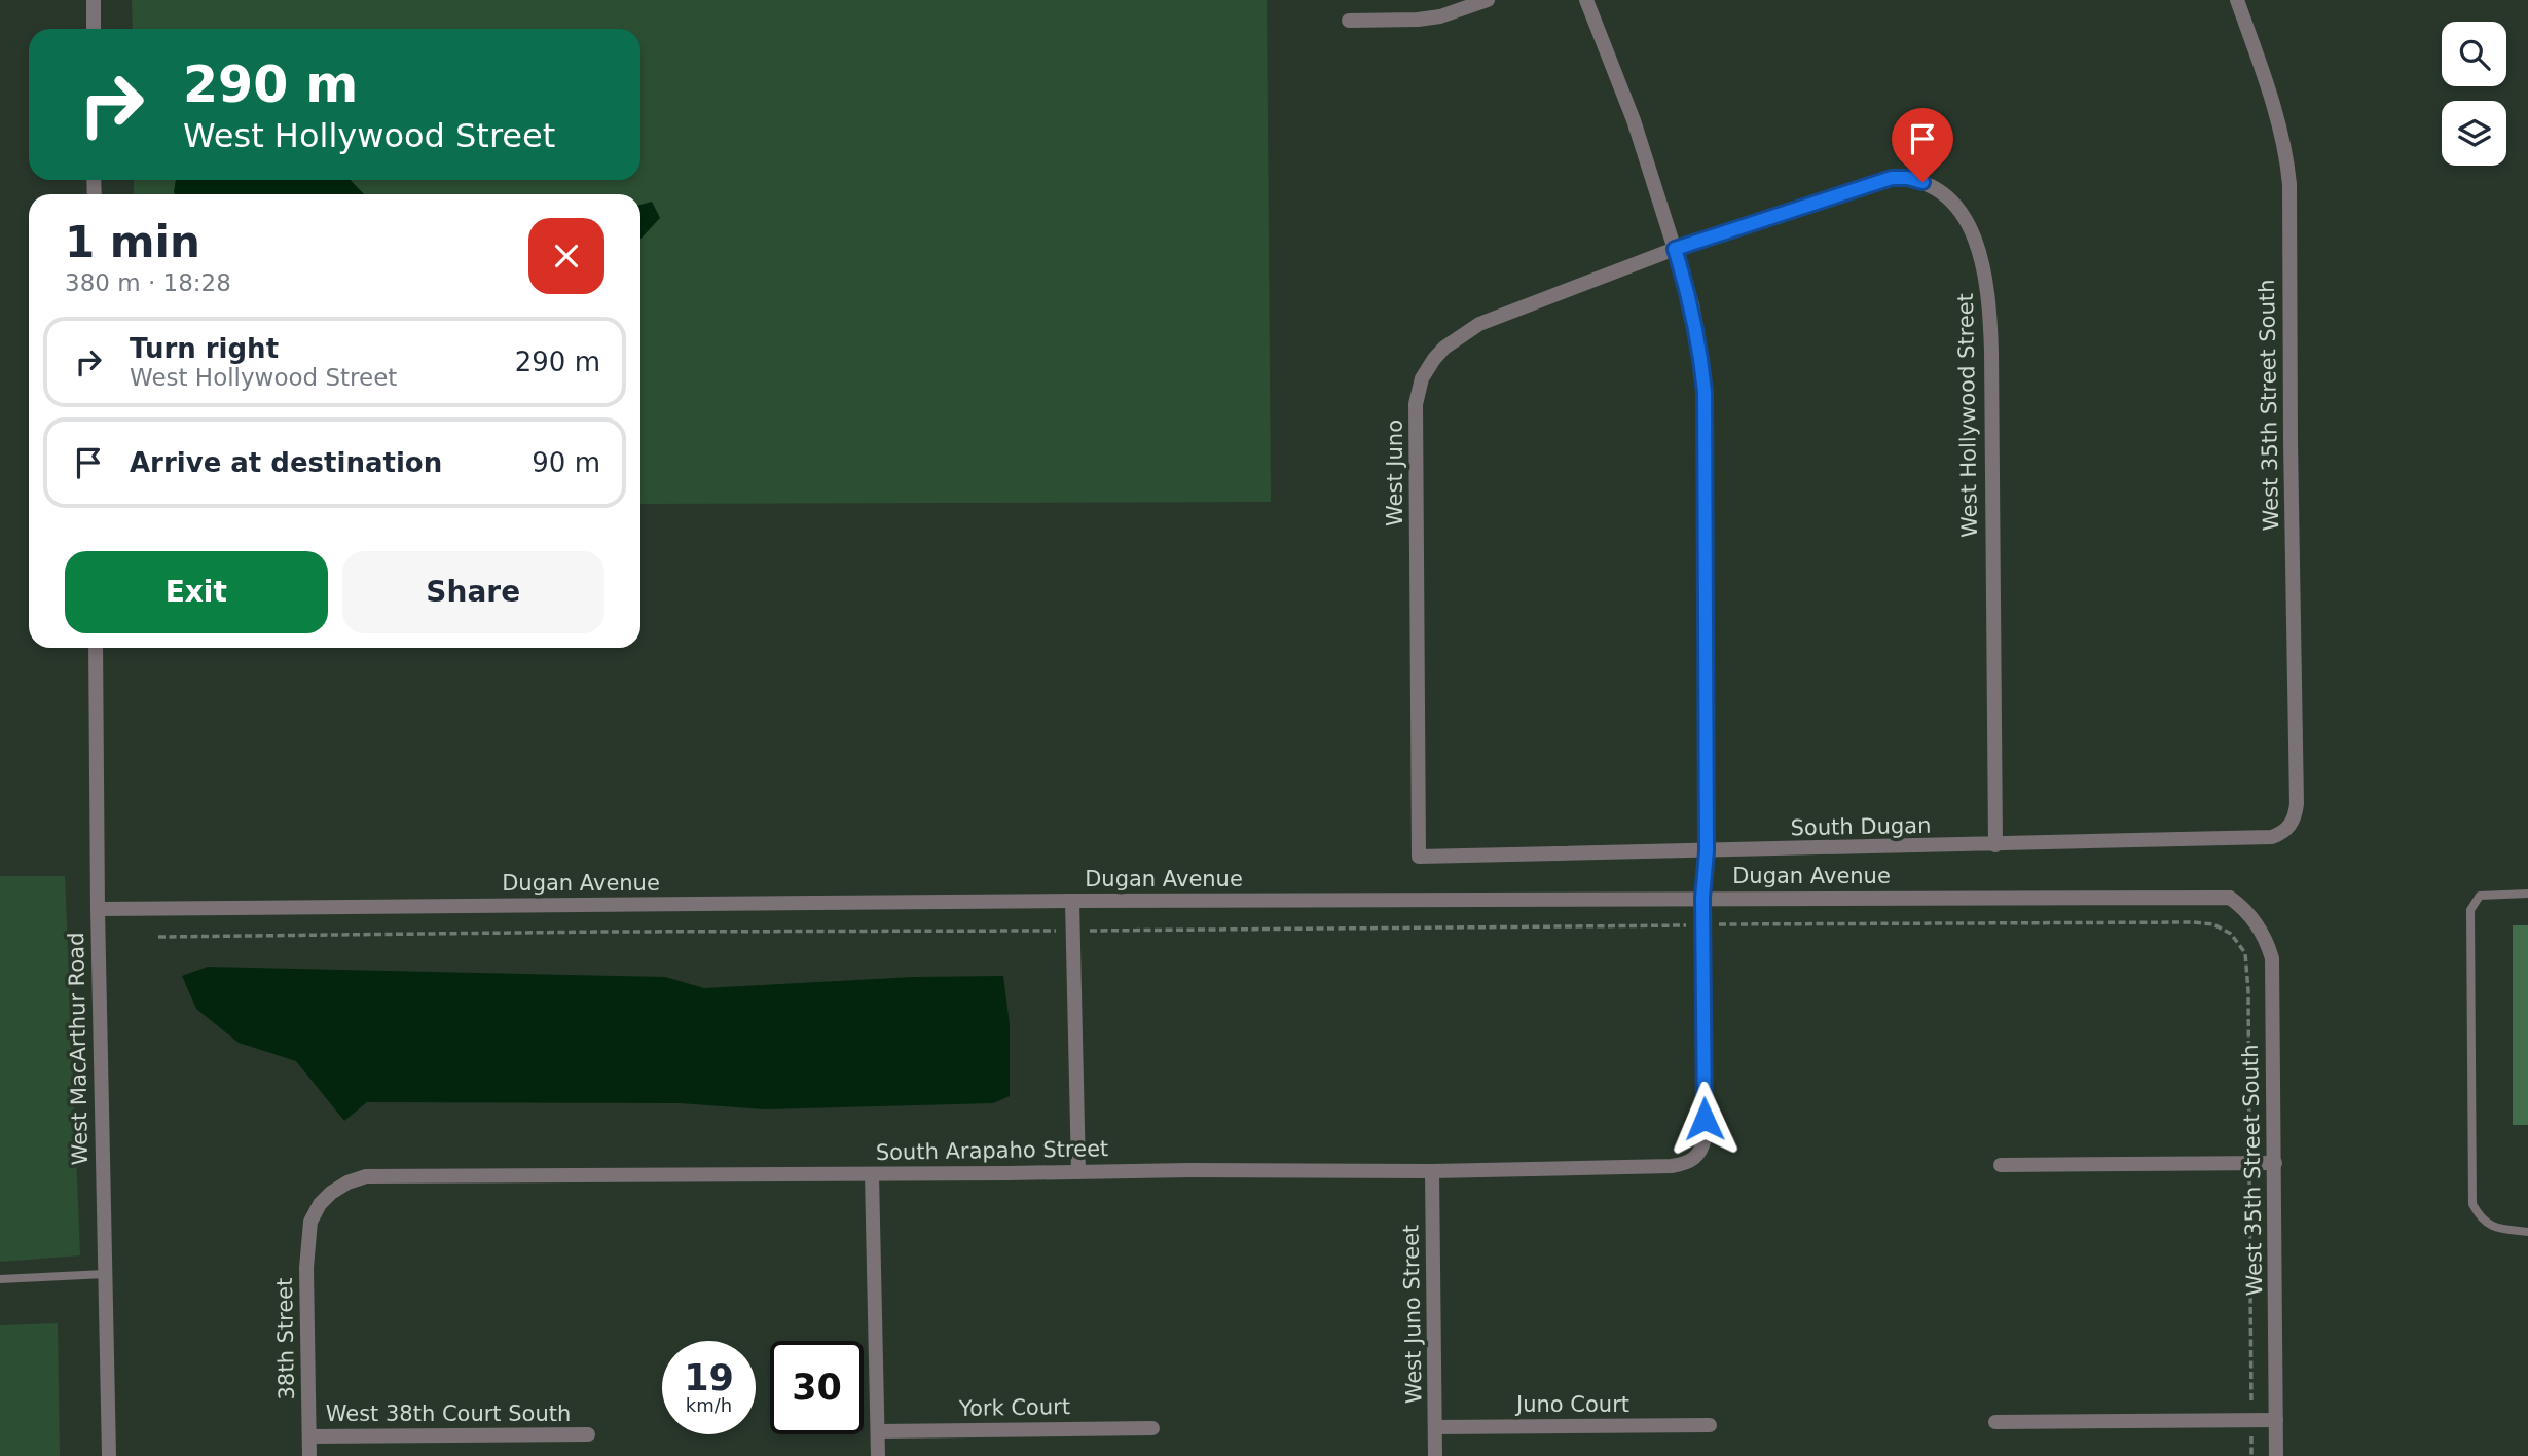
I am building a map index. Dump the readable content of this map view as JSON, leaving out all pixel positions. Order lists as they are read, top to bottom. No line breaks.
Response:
{"streets":{"street":["West 35th Street South","West Hollywood Street","West Juno","South Dugan","Dugan Avenue","West MacArthur Road","South Arapaho Street","West Juno Street","38th Street","Juno Court","York Court","West 38th Court South"]},"crossings":[["West 35th Street South","South Dugan"],["West 35th Street South","Dugan Avenue"],["West Hollywood Street","West Juno"],["West Hollywood Street","South Dugan"],["West Juno","South Dugan"],["Dugan Avenue","West MacArthur Road"],["South Arapaho Street","West Juno Street"],["South Arapaho Street","38th Street"],["West Juno Street","Juno Court"],["38th Street","West 38th Court South"]],"page":{"turn":["290 m","West Hollywood Street"],"heading":["1 min","380 m · 18:28"],"list":[{"name":"Turn right","note":"West Hollywood Street","value":"290 m"},{"name":"Arrive at destination","value":"90 m"}],"buttons":["Exit","Share"],"speed":"19 km/h","limit":"30"}}
